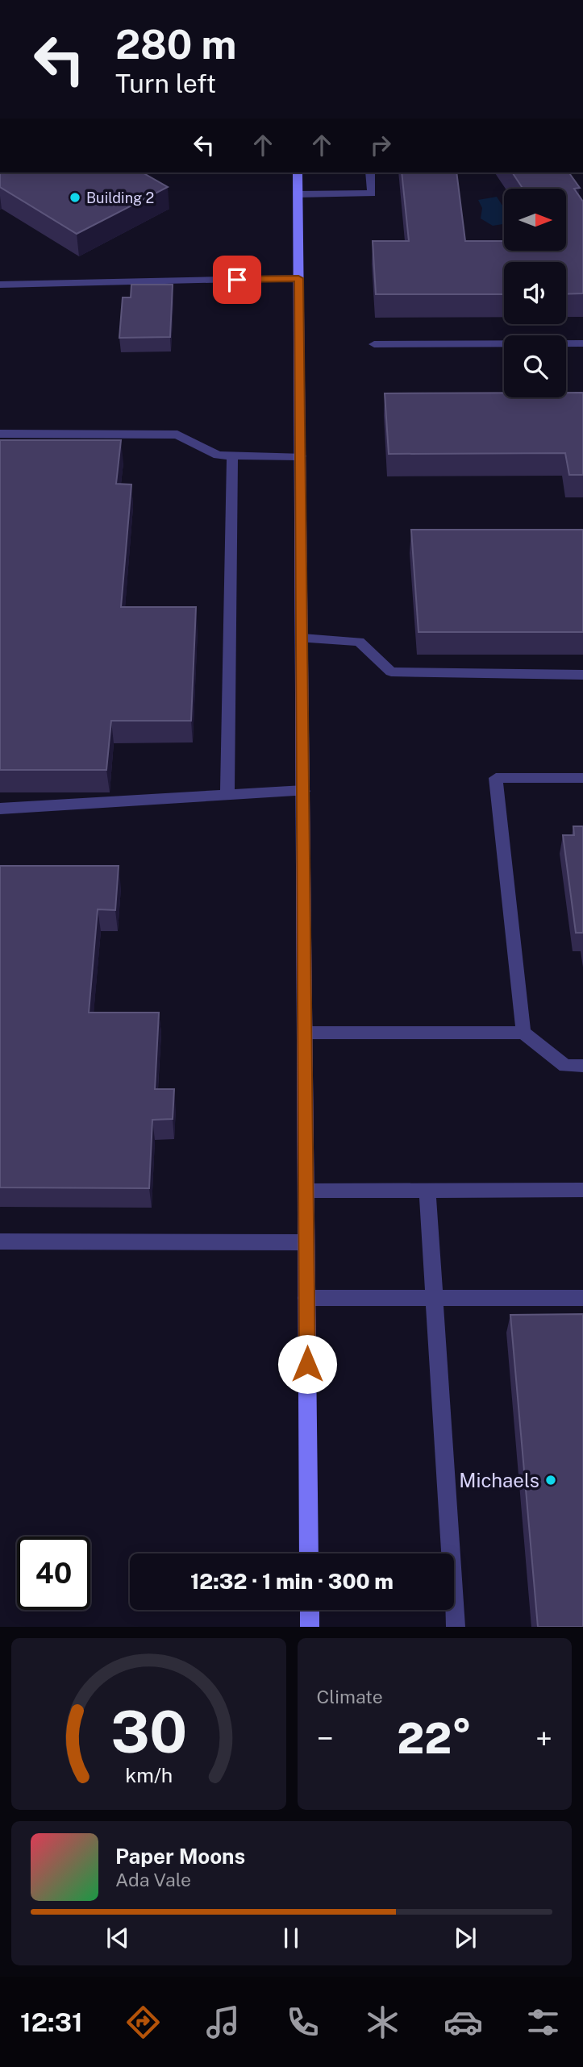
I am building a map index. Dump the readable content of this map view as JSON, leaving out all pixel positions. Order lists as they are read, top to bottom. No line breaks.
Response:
{"places":["Building 2","Michaels"],"north":"right","page":{"turn":["280 m","Turn left"],"limit":"40","trip":"12:32 · 1 min · 300 m","tile":"Climate","heat":["−","22°","+"],"song":["Paper Moons","Ada Vale"],"tabs":"12:31","gauge":["30","km/h"]}}
